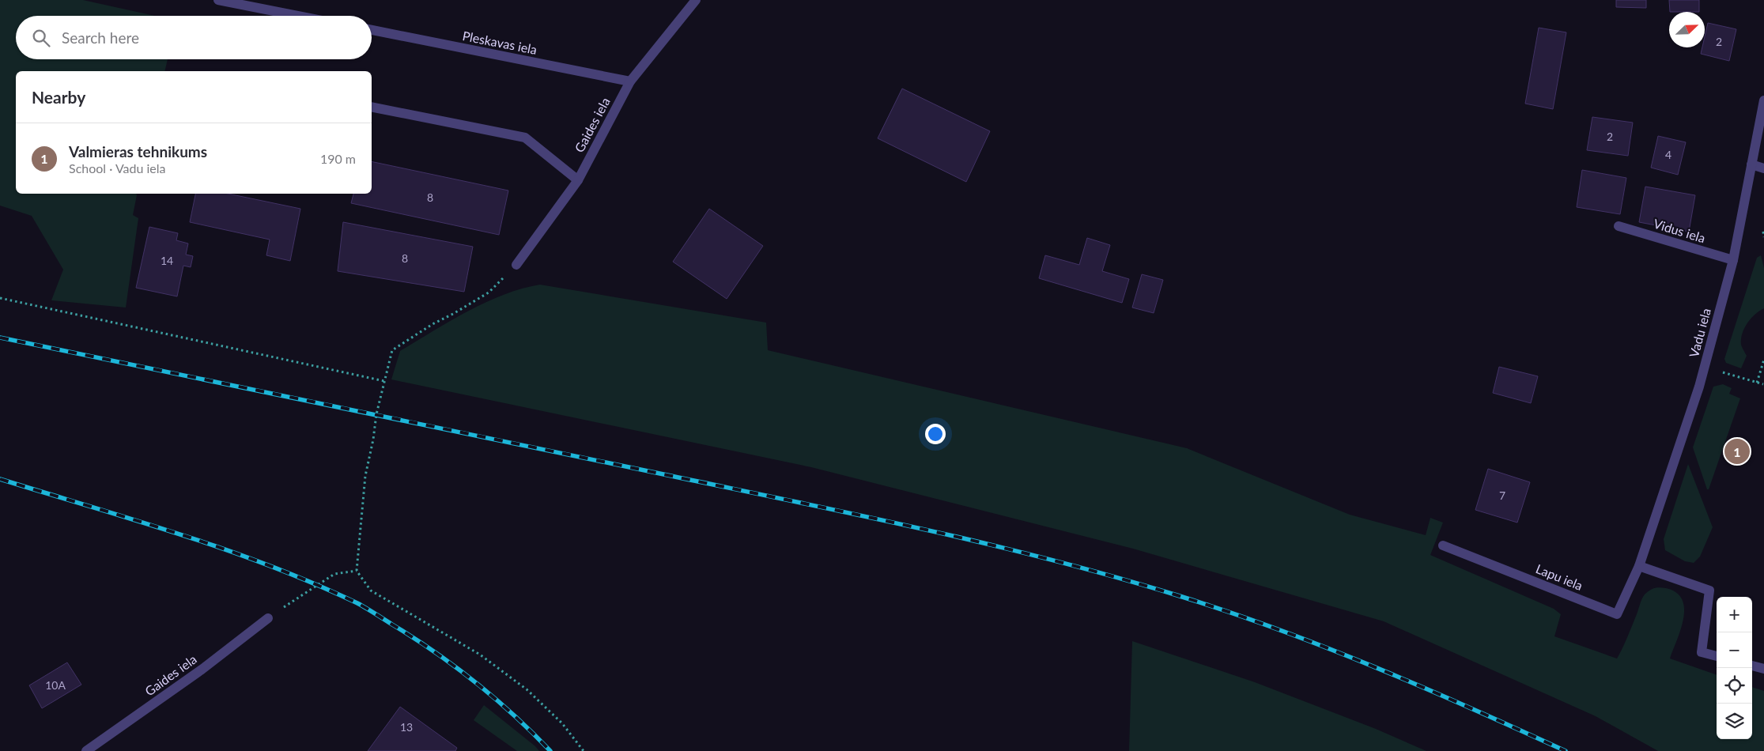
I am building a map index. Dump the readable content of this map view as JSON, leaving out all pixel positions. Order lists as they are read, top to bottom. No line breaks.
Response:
{"streets":{"street":["Pleskavas iela","Gaides iela","Vidus iela","Vadu iela","Lapu iela"]},"crossings":[["Pleskavas iela","Gaides iela"],["Vidus iela","Vadu iela"],["Vadu iela","Lapu iela"]],"house_numbers":["2","2","4","8","8","14","7","10A","13"],"north":"top right","page":{"search":"Search here","heading":"Nearby","list":[{"mark":"1","name":"Valmieras tehnikums","note":"School · Vadu iela","value":"190 m"}],"pins":"1","map_buttons":["+","−"]}}
